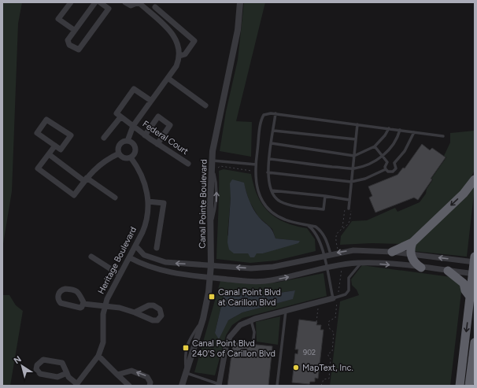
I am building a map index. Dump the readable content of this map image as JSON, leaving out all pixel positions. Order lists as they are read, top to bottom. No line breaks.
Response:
{"streets":{"street":["Federal Court","Canal Pointe Boulevard","Heritage Boulevard"]},"places":{"transit":["Canal Point Blvd at Carillon Blvd","Canal Point Blvd 240'S of Carillon Blvd"],"other":["MapText, Inc."]},"house_numbers":["902"],"north":"top left"}
